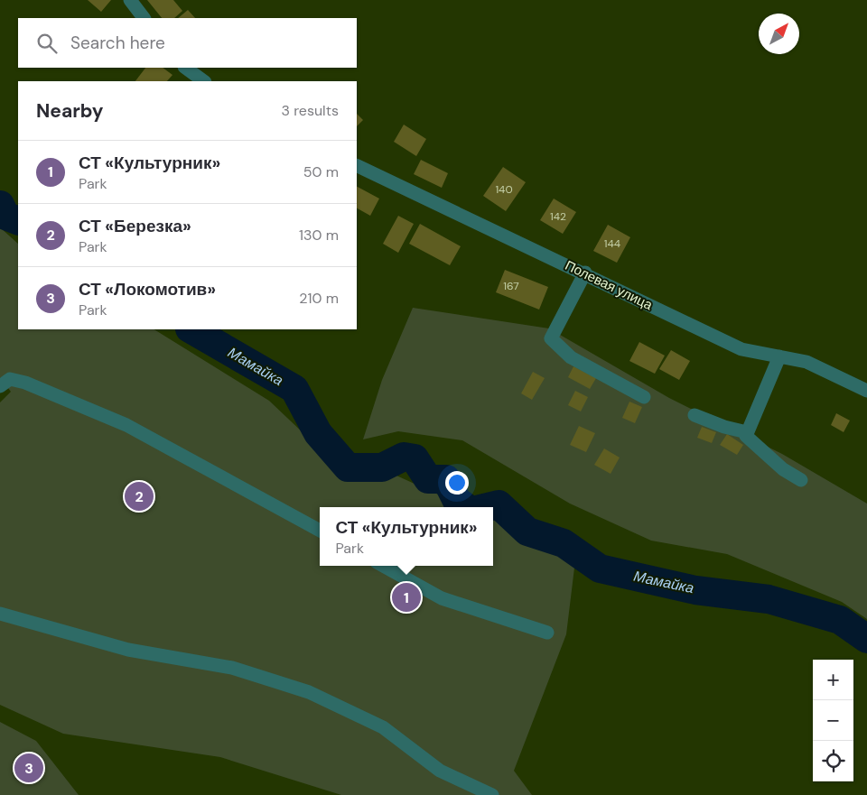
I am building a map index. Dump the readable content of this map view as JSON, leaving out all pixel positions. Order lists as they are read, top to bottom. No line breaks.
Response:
{"streets":{"street":["Полевая улица"]},"water":["Мамайка"],"house_numbers":["140","142","144","167"],"north":"top right","page":{"search":"Search here","heading":["Nearby","3 results"],"list":[{"mark":"1","name":"СТ «Культурник»","note":"Park","value":"50 m"},{"mark":"2","name":"СТ «Березка»","note":"Park","value":"130 m"},{"mark":"3","name":"СТ «Локомотив»","note":"Park","value":"210 m"}],"pins":["2","1","3"],"popup":["СТ «Культурник»","Park"],"map_buttons":["+","−"]}}
